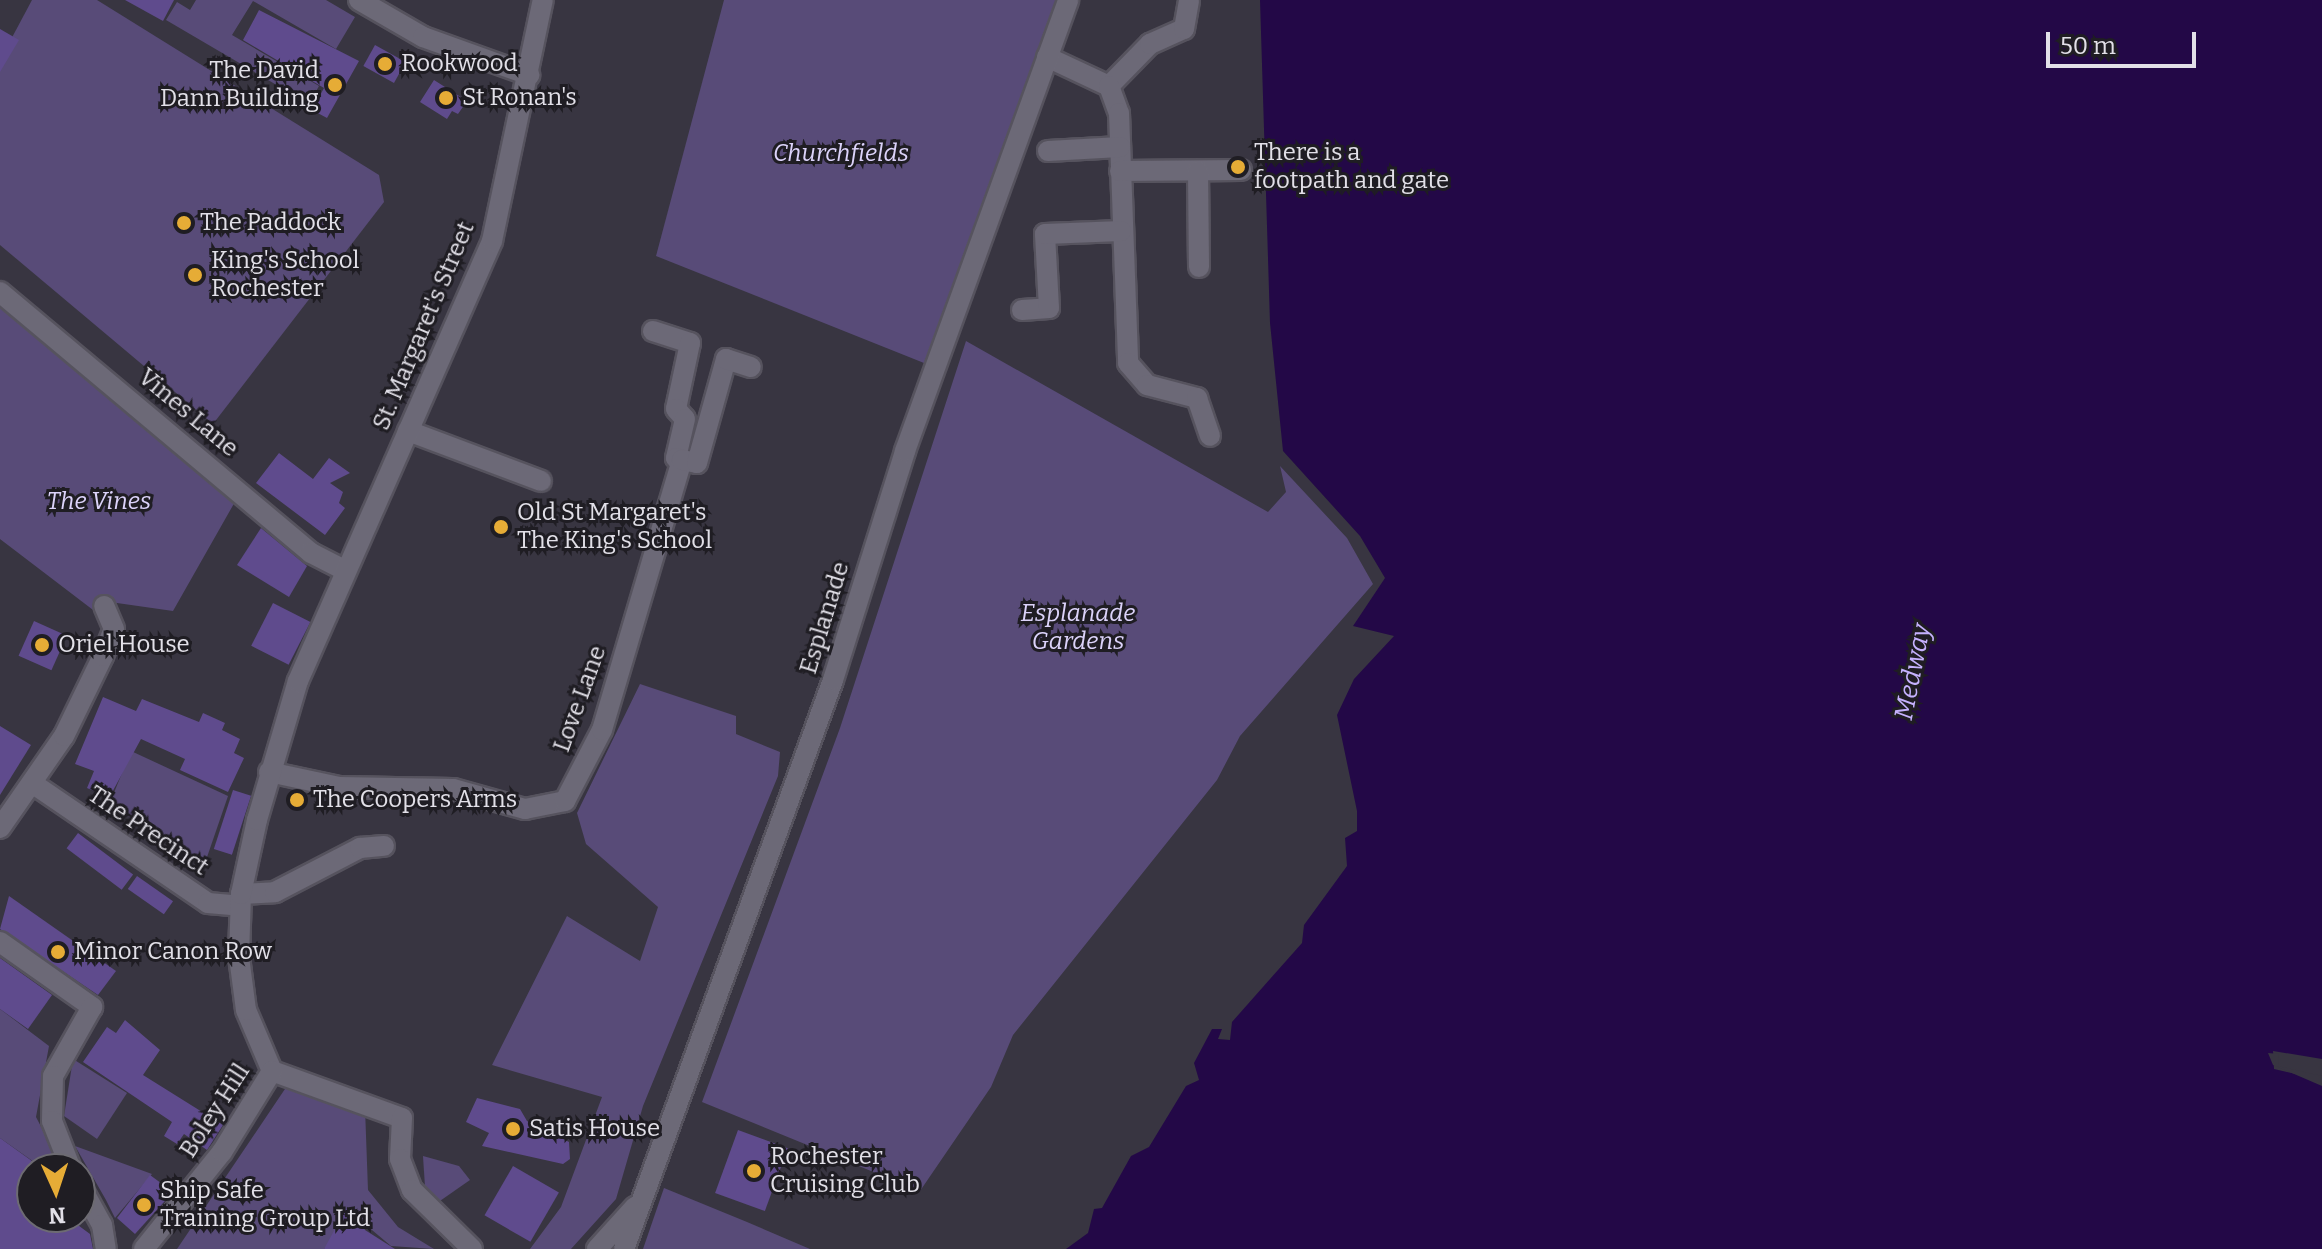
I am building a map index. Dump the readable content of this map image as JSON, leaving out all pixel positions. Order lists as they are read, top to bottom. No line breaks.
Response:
{"streets":{"street":["St. Margaret's Street","Vines Lane","Esplanade","Love Lane","The Precinct","Boley Hill"]},"crossings":[["St. Margaret's Street","Vines Lane"],["St. Margaret's Street","Love Lane"],["St. Margaret's Street","The Precinct"],["St. Margaret's Street","Boley Hill"]],"water":["Medway"],"parks":["Churchfields","The Vines","Esplanade Gardens"],"places":["Rookwood","The David Dann Building","St Ronan's","There is a footpath and gate","The Paddock","King's School Rochester","Old St Margaret's The King's School","Oriel House","The Coopers Arms","Minor Canon Row","Satis House","Rochester Cruising Club","Ship Safe Training Group Ltd"],"scale_bar":"50 m","north":"bottom"}
